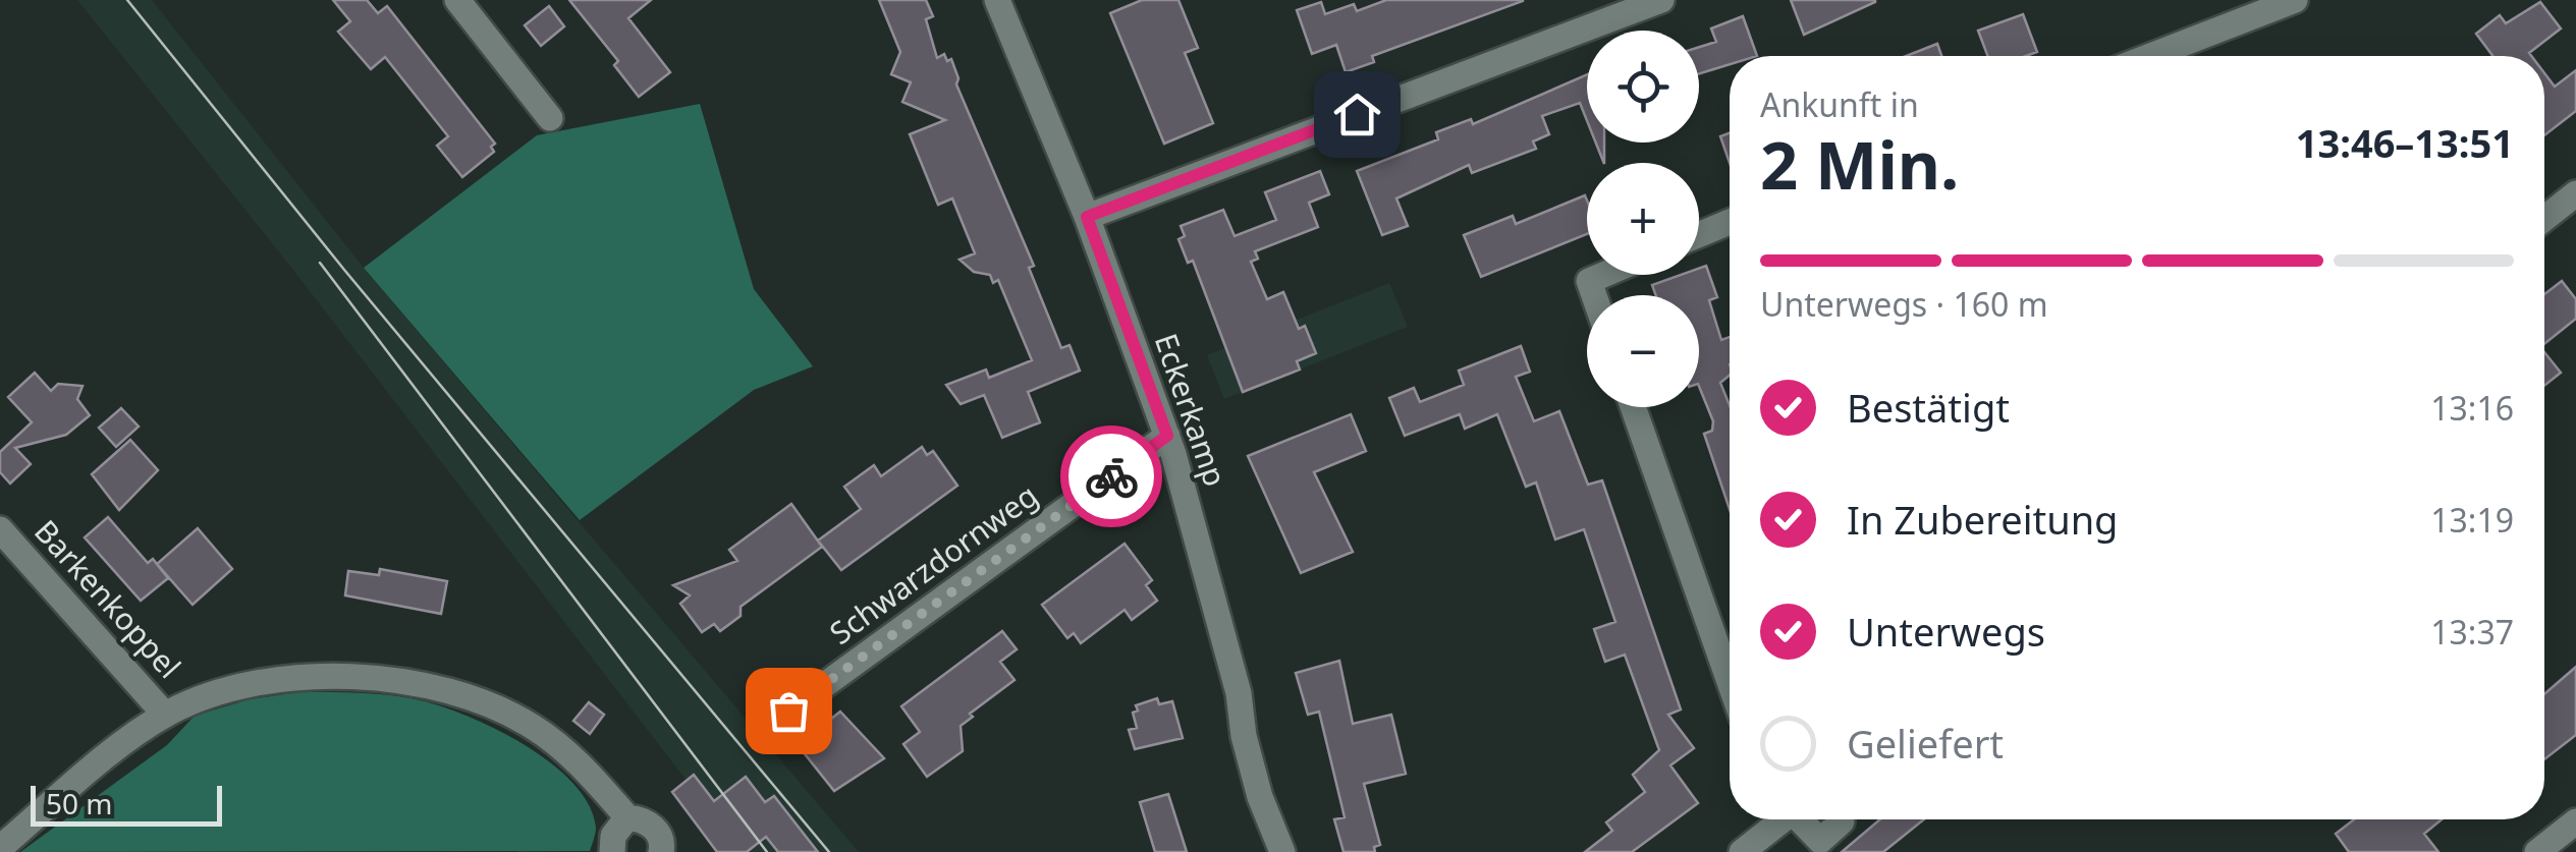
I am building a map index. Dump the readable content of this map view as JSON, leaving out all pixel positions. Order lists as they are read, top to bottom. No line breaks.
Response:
{"streets":{"street":["Eckerkamp","Schwarzdornweg","Barkenkoppel"]},"crossings":[["Eckerkamp","Schwarzdornweg"]],"scale_bar":"50 m","page":{"map_buttons":["+","−"],"heading":["2 Min.","Ankunft in","13:46–13:51"],"bar":"Unterwegs · 160 m","list":[["Bestätigt","13:16"],["In Zubereitung","13:19"],["Unterwegs","13:37"],"Geliefert"],"scale":"50 m"}}
